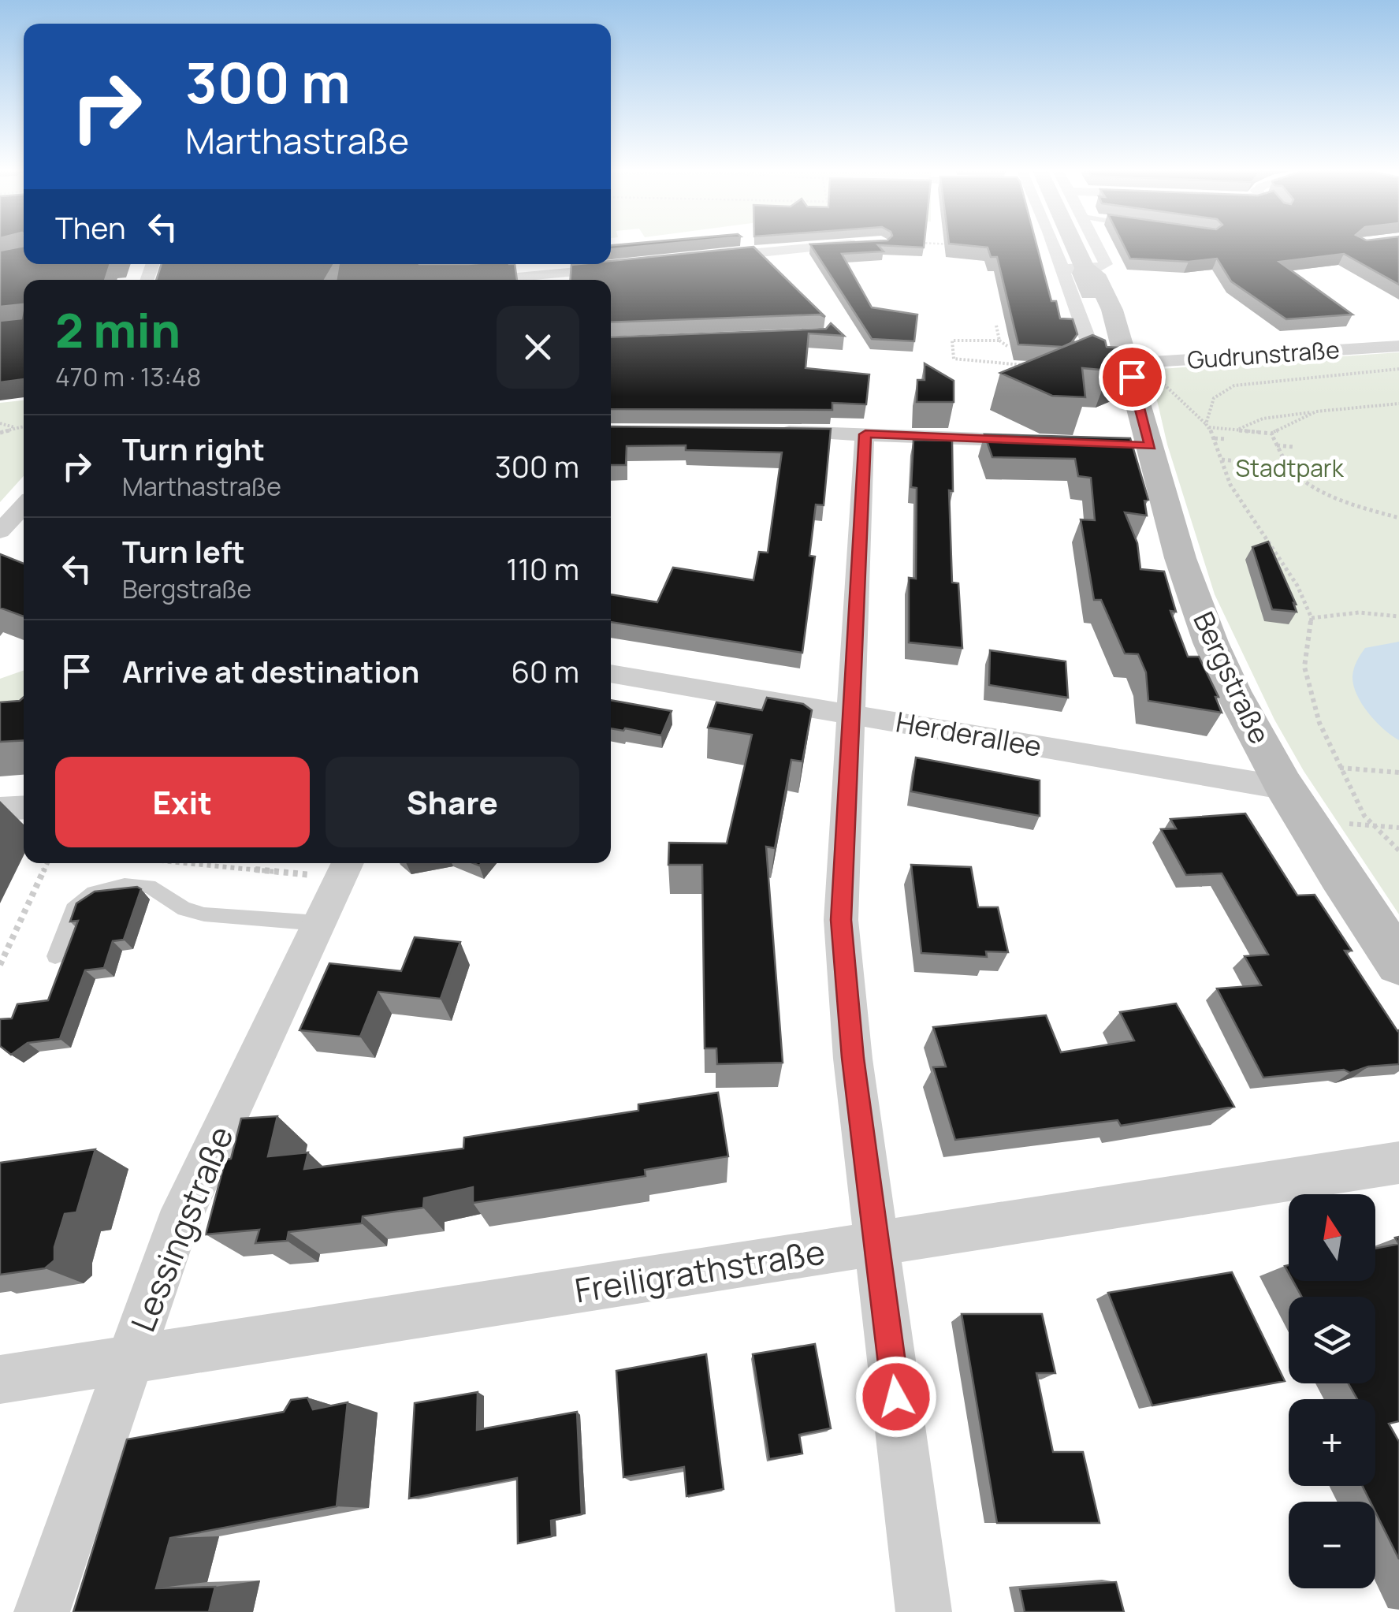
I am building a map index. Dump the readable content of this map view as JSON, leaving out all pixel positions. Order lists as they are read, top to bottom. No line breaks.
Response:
{"streets":{"street":["Gudrunstraße","Bergstraße","Herderallee","Lessingstraße","Freiligrathstraße"]},"crossings":[["Gudrunstraße","Bergstraße"],["Bergstraße","Herderallee"],["Lessingstraße","Freiligrathstraße"]],"parks":["Stadtpark"],"north":"top","page":{"turn":["300 m","Marthastraße"],"then":"Then","heading":["2 min","470 m · 13:48"],"list":[{"name":"Turn right","note":"Marthastraße","value":"300 m"},{"name":"Turn left","note":"Bergstraße","value":"110 m"},{"name":"Arrive at destination","value":"60 m"}],"buttons":["Exit","Share"],"map_buttons":["+","−"]}}
